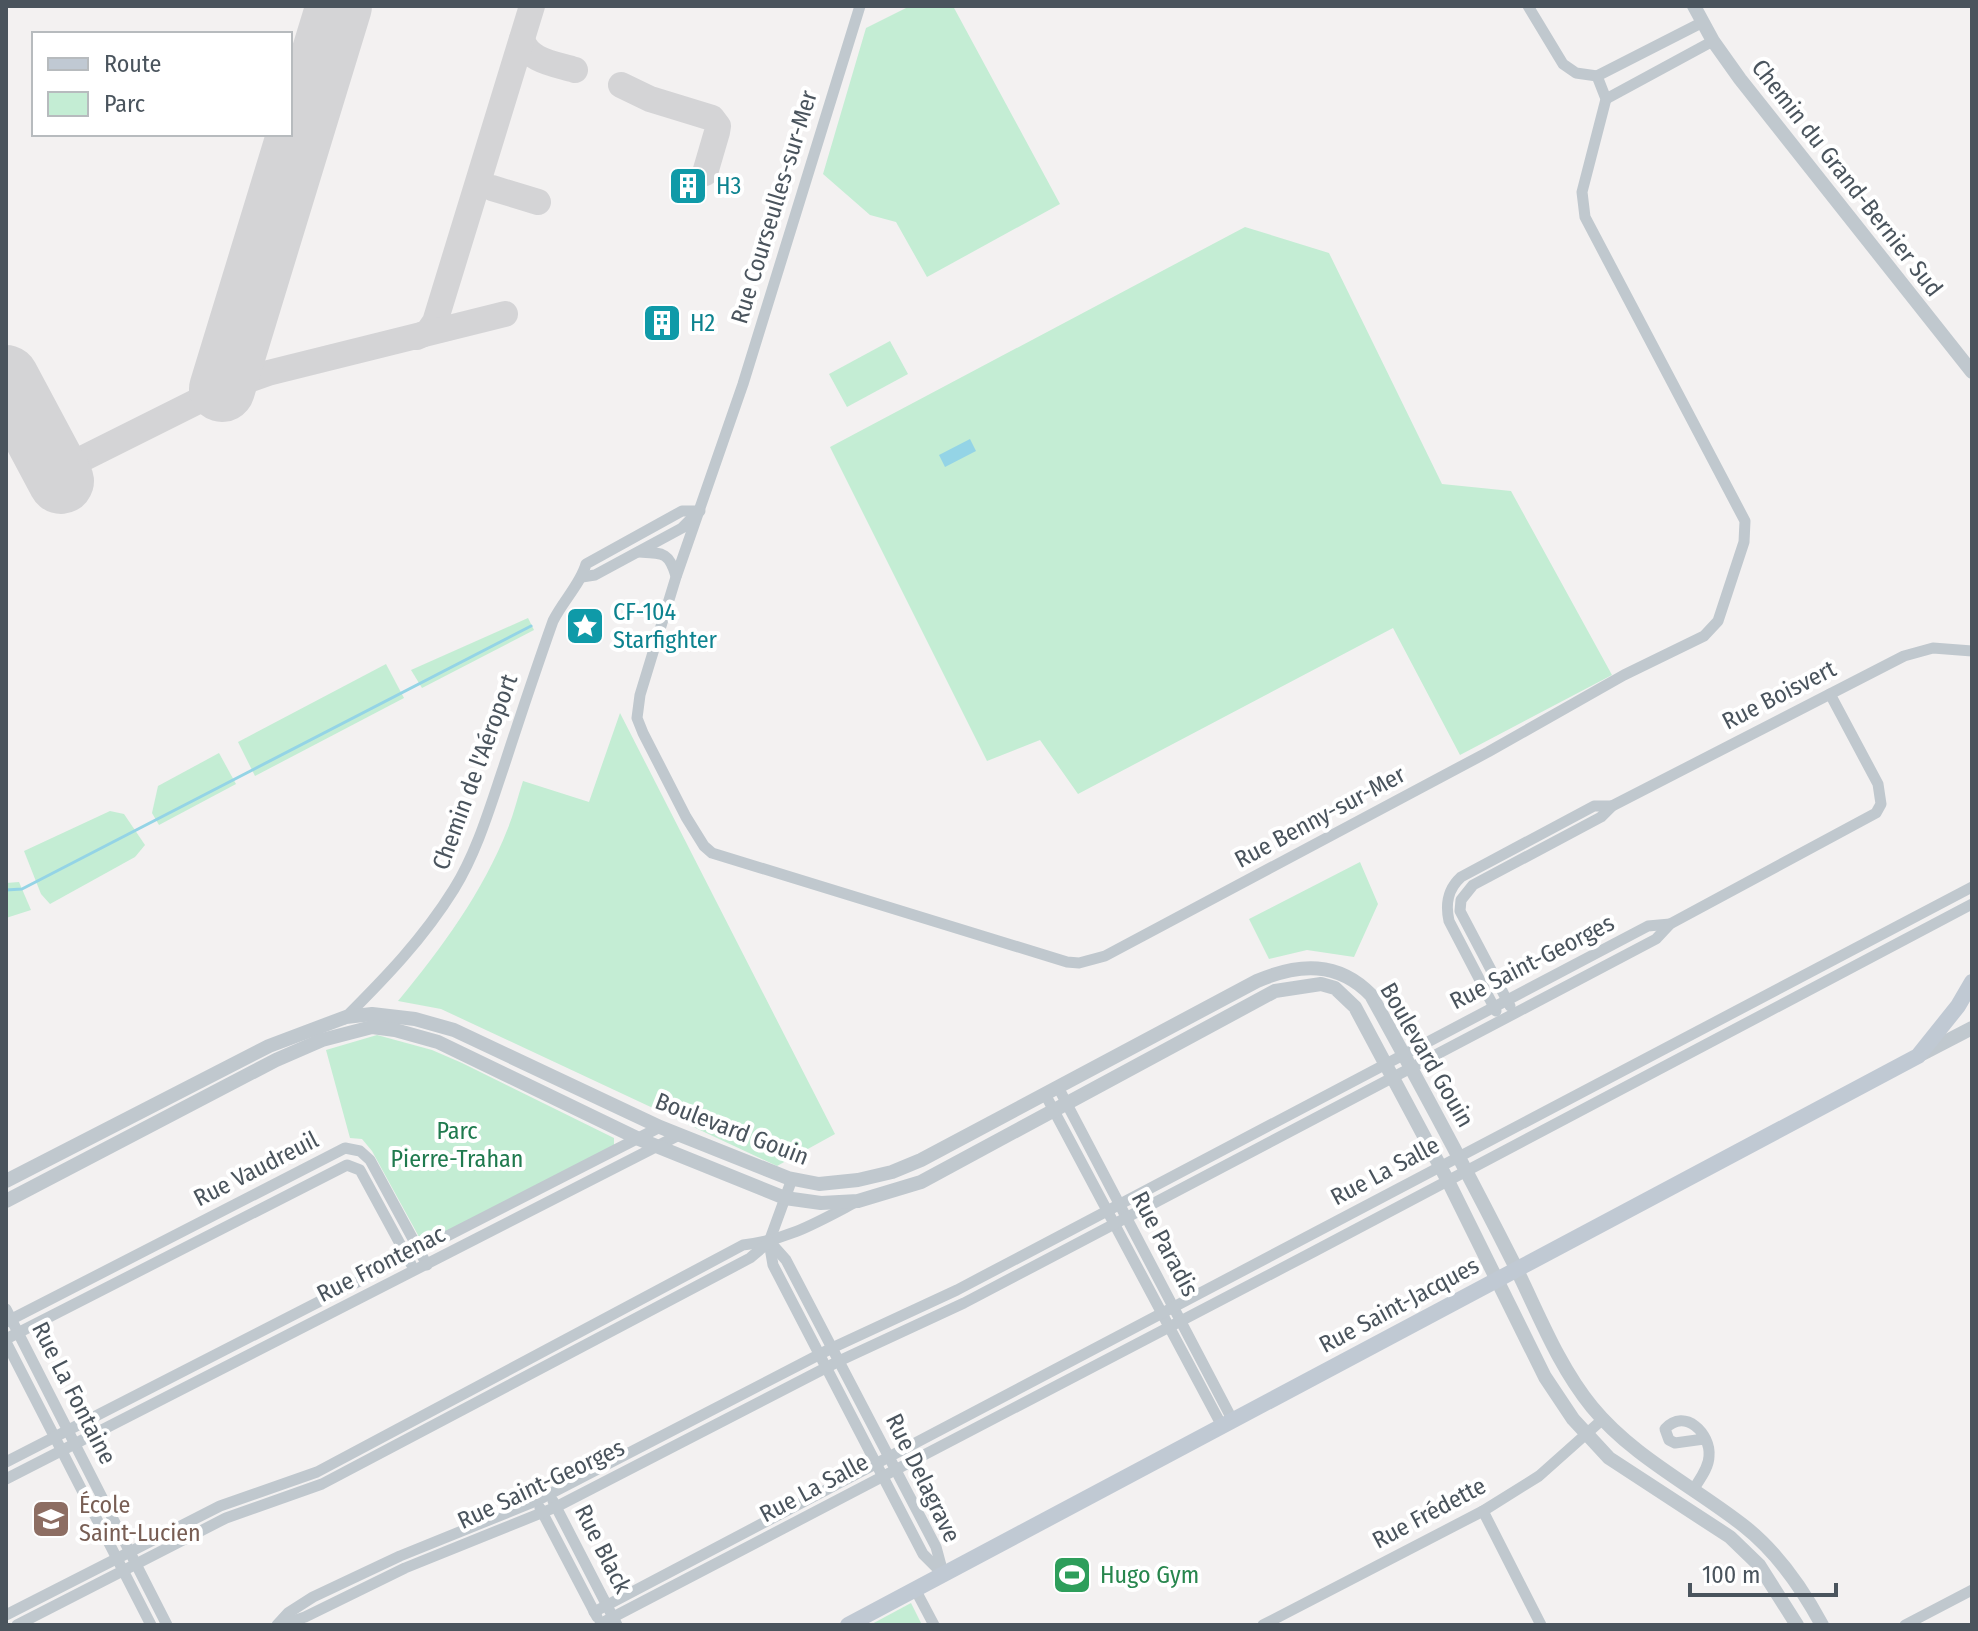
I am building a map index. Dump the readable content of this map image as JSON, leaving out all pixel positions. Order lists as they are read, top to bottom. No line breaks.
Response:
{"streets":{"main road":["Rue Saint-Jacques"],"street":["Chemin du Grand-Bernier Sud","Rue Courseulles-sur-Mer","Rue Boisvert","Chemin de l'Aéroport","Rue Benny-sur-Mer","Rue Saint-Georges","Boulevard Gouin","Rue Vaudreuil","Rue La Salle","Rue Paradis","Rue Frontenac","Rue La Fontaine","Rue Delagrave","Rue Frédette","Rue Black"]},"crossings":[["Rue Courseulles-sur-Mer","Chemin de l'Aéroport"],["Rue Courseulles-sur-Mer","Rue Benny-sur-Mer"],["Rue Boisvert","Rue Saint-Georges"],["Chemin de l'Aéroport","Rue Benny-sur-Mer"],["Chemin de l'Aéroport","Boulevard Gouin"],["Rue Saint-Georges","Boulevard Gouin"],["Rue Saint-Georges","Rue Paradis"],["Rue Saint-Georges","Rue Delagrave"],["Rue Saint-Georges","Rue Black"],["Boulevard Gouin","Rue La Salle"],["Boulevard Gouin","Rue Paradis"],["Boulevard Gouin","Rue Frontenac"],["Boulevard Gouin","Rue Saint-Jacques"],["Boulevard Gouin","Rue Frédette"],["Rue Vaudreuil","Rue Frontenac"],["Rue Vaudreuil","Rue La Fontaine"],["Rue La Salle","Rue Paradis"],["Rue La Salle","Rue Delagrave"],["Rue La Salle","Rue Black"],["Rue Paradis","Rue Saint-Jacques"],["Rue Frontenac","Rue La Fontaine"],["Rue Saint-Jacques","Rue Delagrave"]],"parks":["Parc Pierre-Trahan"],"places":{"building":["H3","H2"],"place":["CF-104 Starfighter"],"school or university":["École Saint-Lucien"],"sports":["Hugo Gym"]},"legend":["Route","Parc"],"scale_bar":"100 m"}
